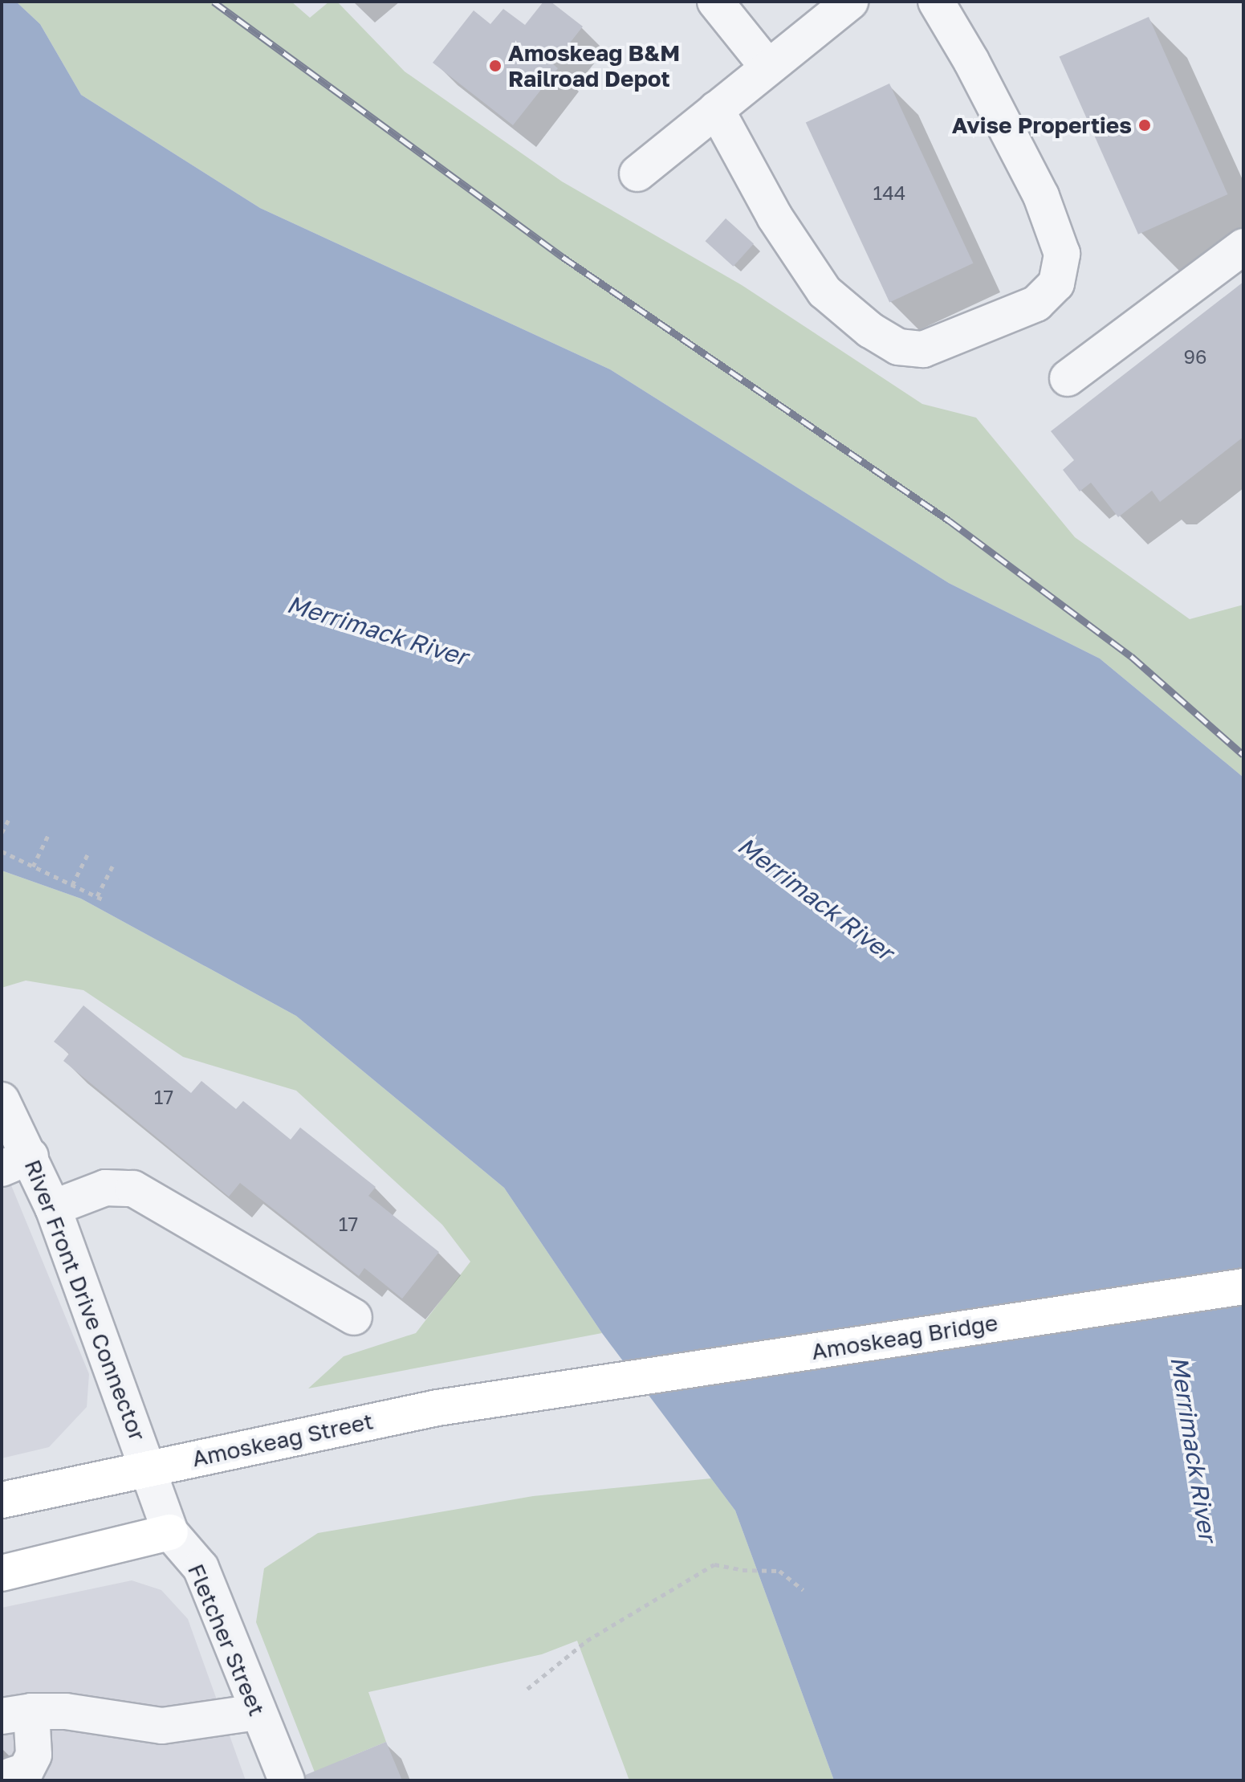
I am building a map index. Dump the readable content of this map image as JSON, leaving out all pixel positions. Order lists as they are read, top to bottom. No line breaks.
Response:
{"streets":{"main road":["Amoskeag Bridge","Amoskeag Street"],"street":["River Front Drive Connector","Fletcher Street"]},"crossings":[["River Front Drive Connector","Amoskeag Street"],["River Front Drive Connector","Fletcher Street"],["Amoskeag Bridge","Amoskeag Street"],["Amoskeag Street","Fletcher Street"]],"water":["Merrimack River"],"places":["Amoskeag B&M Railroad Depot","Avise Properties"],"house_numbers":["144","96","17","17"]}
